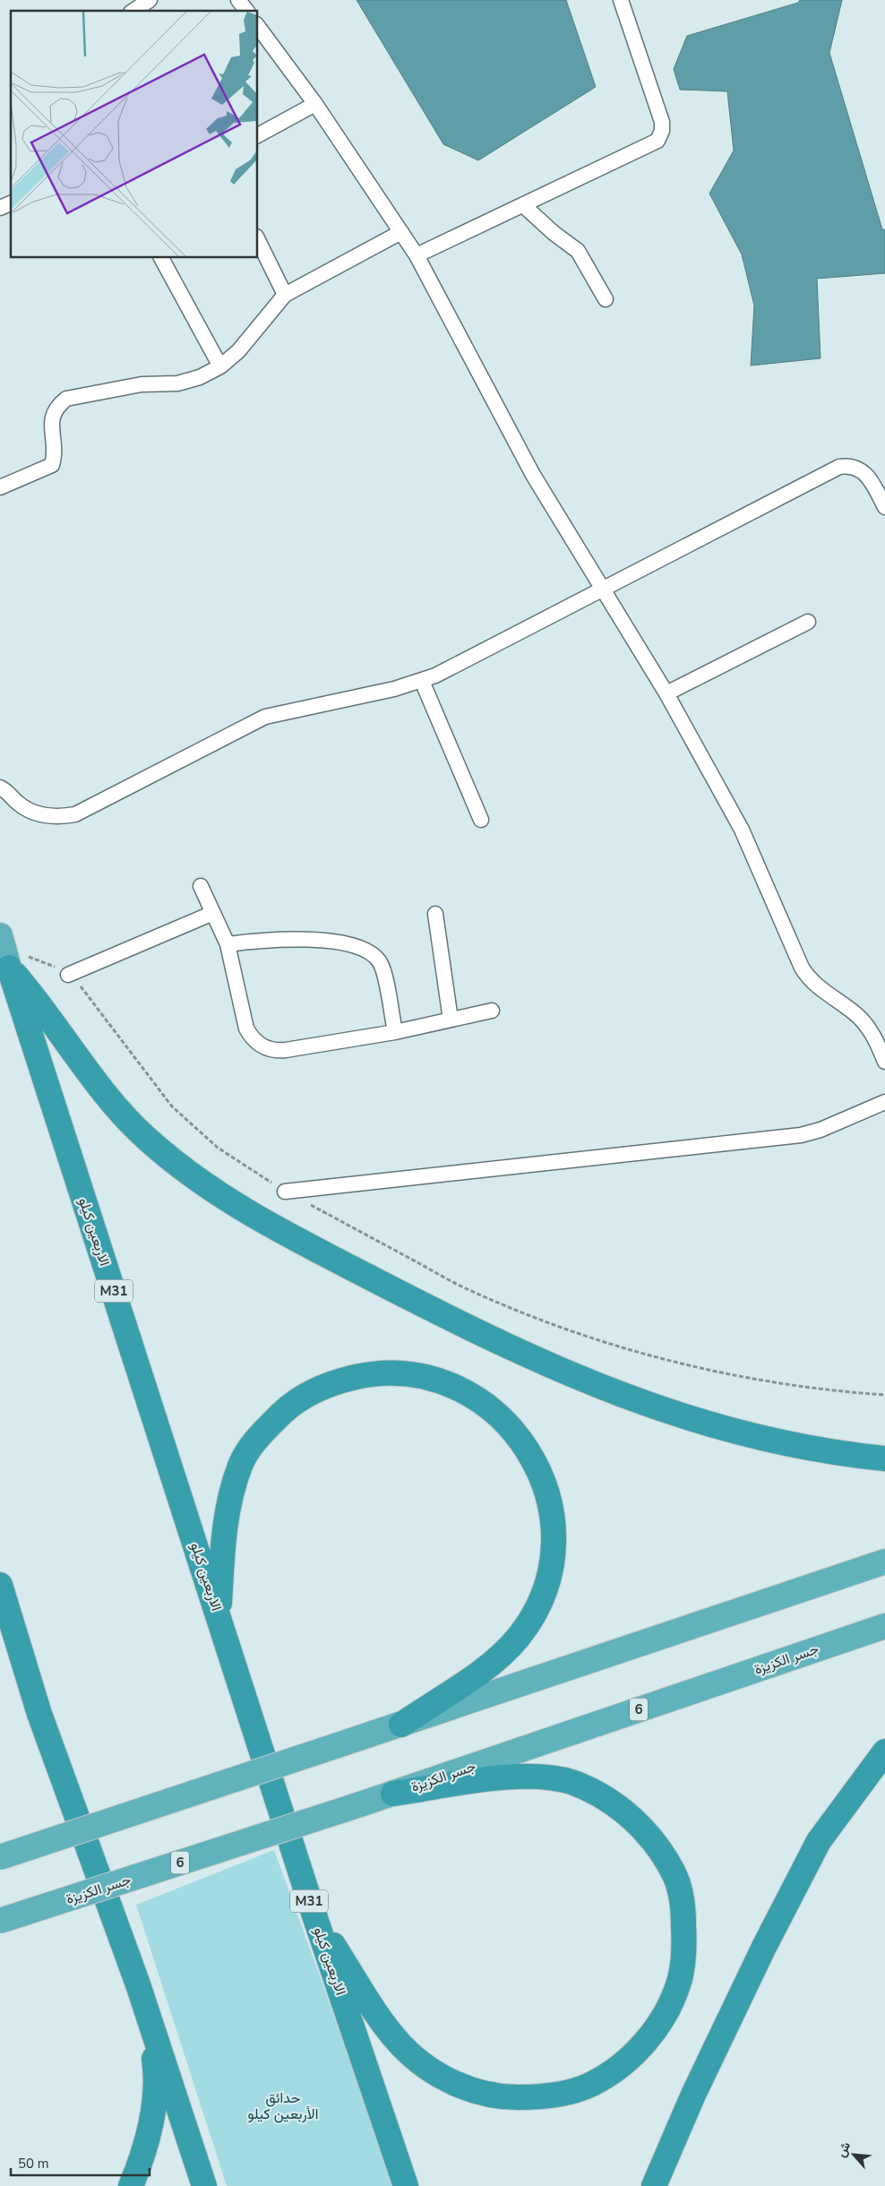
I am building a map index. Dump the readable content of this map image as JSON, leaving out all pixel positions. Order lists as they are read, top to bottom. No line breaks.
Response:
{"streets":{"highway":["الاربعين كيلو","M31","جسر الكزيزة","6"]},"parks":["حدائق الأربعين كيلو"],"scale_bar":"50 m","north":"top left"}
